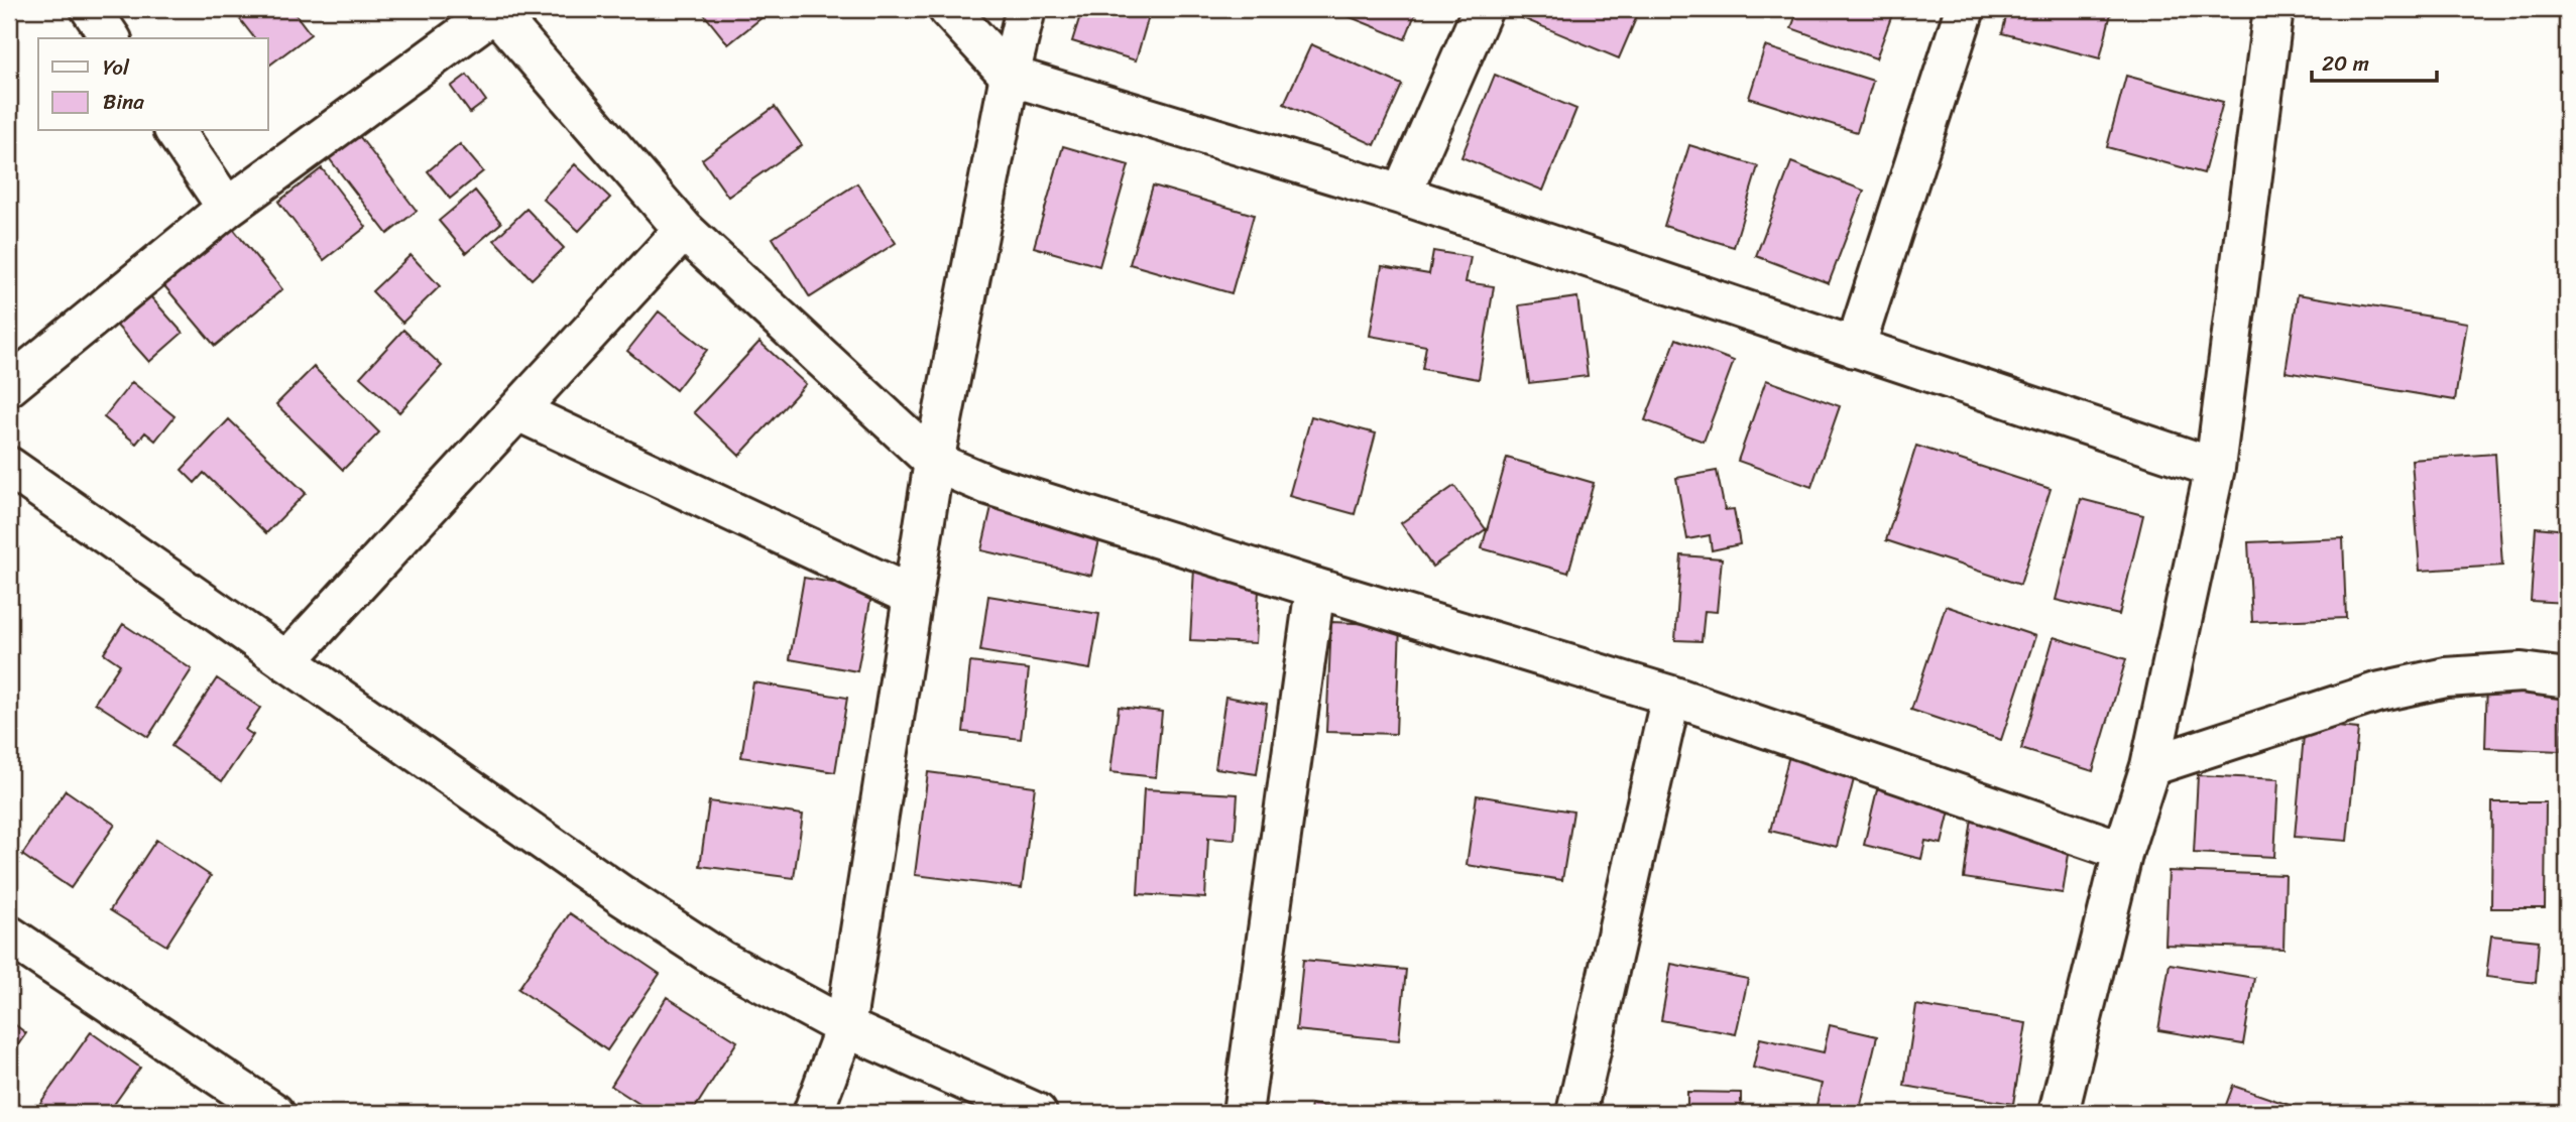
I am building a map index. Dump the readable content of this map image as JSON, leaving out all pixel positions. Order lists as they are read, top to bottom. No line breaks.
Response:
{"legend":["Yol","Bina"],"scale_bar":"20 m"}
